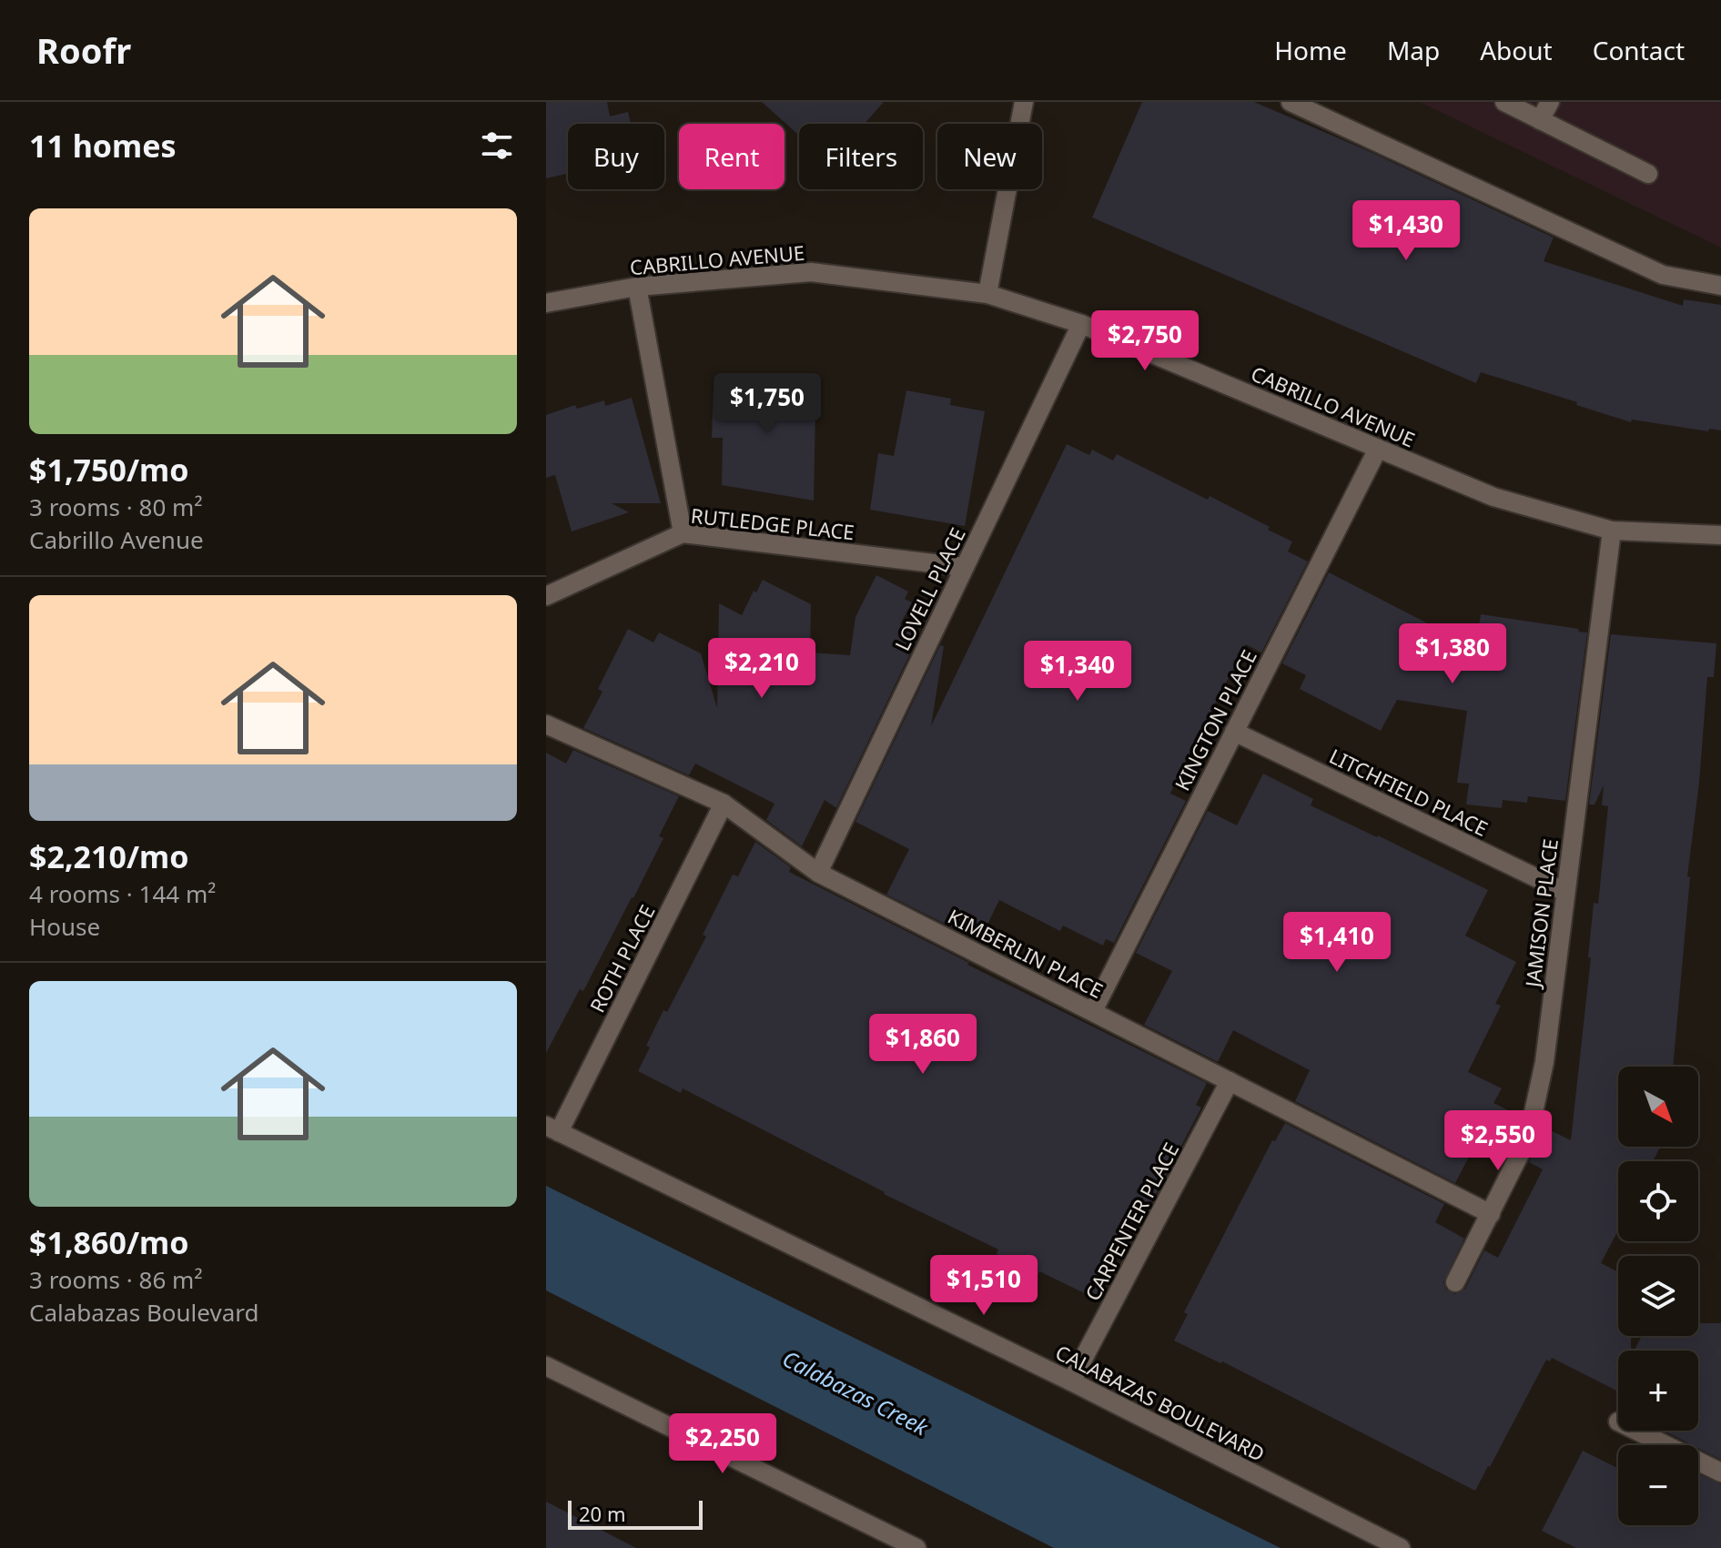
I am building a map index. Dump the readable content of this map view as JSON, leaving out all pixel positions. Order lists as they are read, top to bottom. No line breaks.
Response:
{"streets":{"street":["CABRILLO AVENUE","RUTLEDGE PLACE","LOVELL PLACE","KINGTON PLACE","LITCHFIELD PLACE","JAMISON PLACE","KIMBERLIN PLACE","ROTH PLACE","CARPENTER PLACE","CALABAZAS BOULEVARD"]},"crossings":[["CABRILLO AVENUE","LOVELL PLACE"],["CABRILLO AVENUE","KINGTON PLACE"],["CABRILLO AVENUE","JAMISON PLACE"],["RUTLEDGE PLACE","LOVELL PLACE"],["LOVELL PLACE","KIMBERLIN PLACE"],["KINGTON PLACE","LITCHFIELD PLACE"],["KINGTON PLACE","KIMBERLIN PLACE"],["LITCHFIELD PLACE","JAMISON PLACE"],["JAMISON PLACE","KIMBERLIN PLACE"],["KIMBERLIN PLACE","ROTH PLACE"],["KIMBERLIN PLACE","CARPENTER PLACE"],["ROTH PLACE","CALABAZAS BOULEVARD"],["CARPENTER PLACE","CALABAZAS BOULEVARD"]],"water":["Calabazas Creek"],"scale_bar":"20 m","north":"bottom right","page":{"header":"Roofr","nav":["Home","Map","About","Contact"],"heading":"11 homes","chip":["Buy","Rent","Filters","New"],"list":[{"name":"$1,750/mo","note":"3 rooms · 80 m² · Cabrillo Avenue"},{"name":"$2,210/mo","note":"4 rooms · 144 m² · House"},{"name":"$1,860/mo","note":"3 rooms · 86 m² · Calabazas Boulevard"}],"price":["$1,430","$2,750","$1,750","$1,380","$2,210","$1,340","$1,410","$1,860","$2,550","$1,510","$2,250"],"map_buttons":["+","−"],"scale":"20 m"}}
